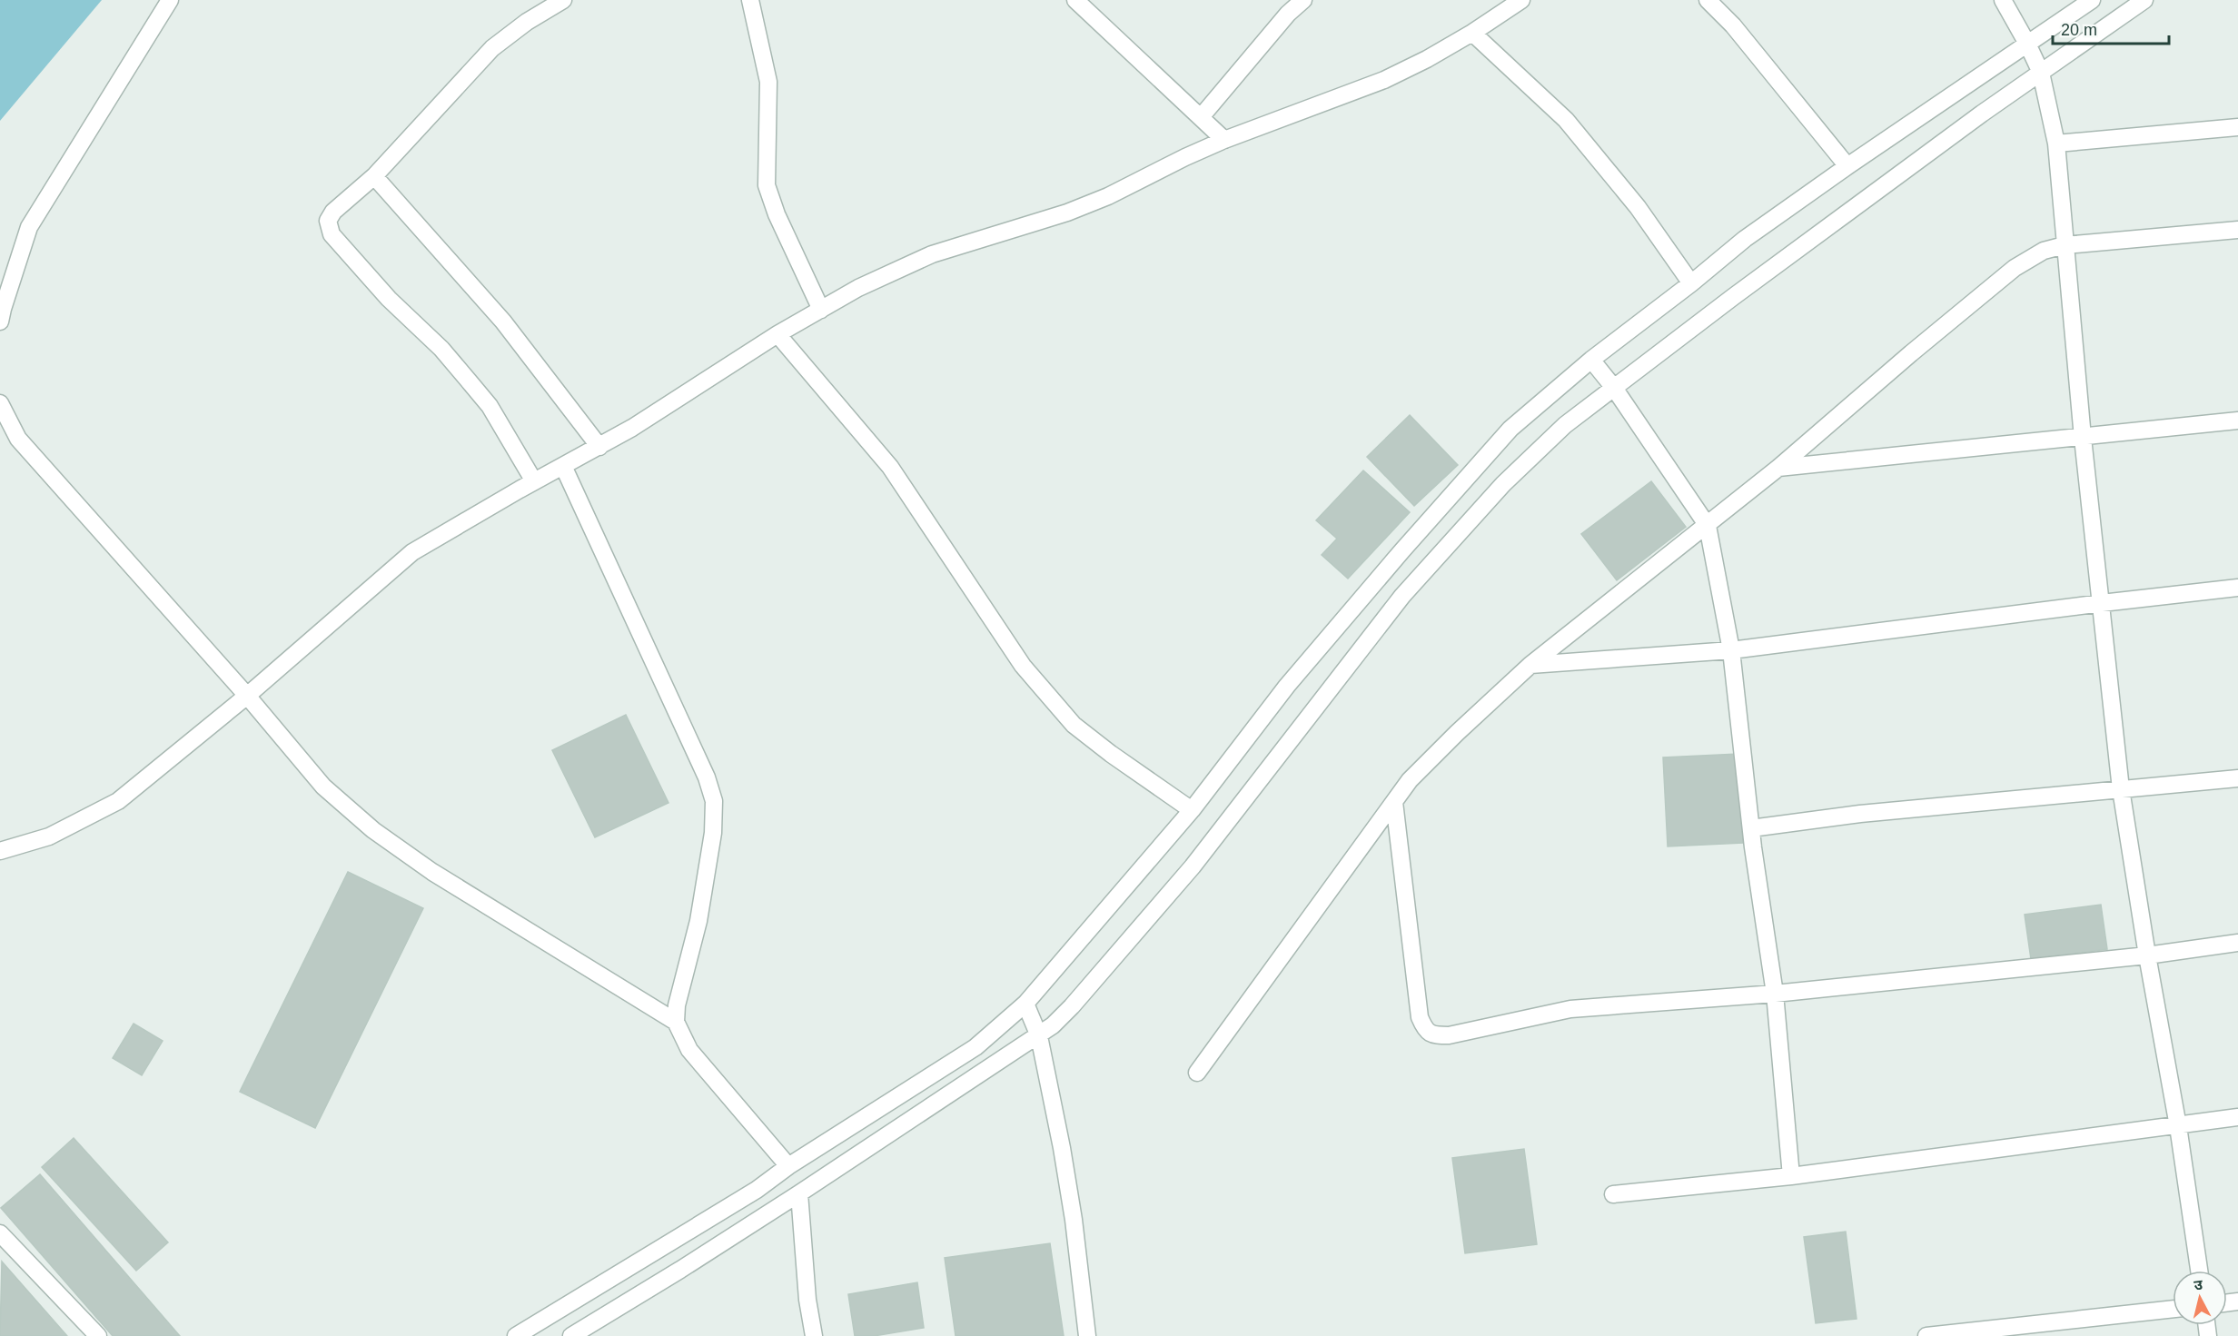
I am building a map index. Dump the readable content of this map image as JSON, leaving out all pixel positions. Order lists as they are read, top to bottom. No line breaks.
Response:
{"scale_bar":"20 m","north":"top"}
